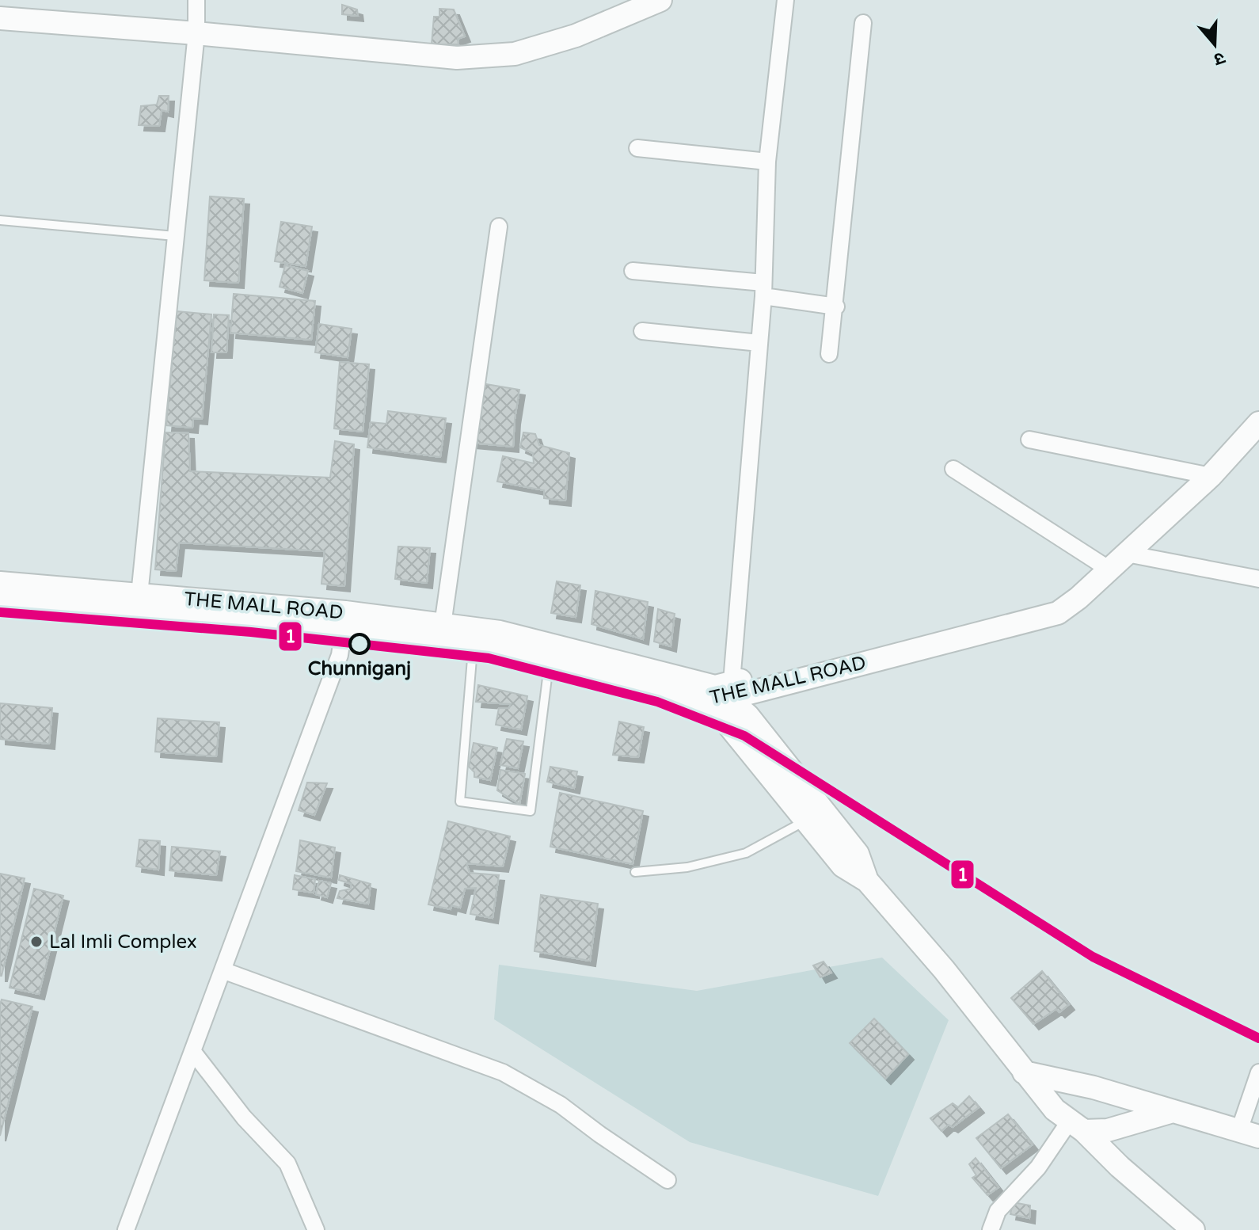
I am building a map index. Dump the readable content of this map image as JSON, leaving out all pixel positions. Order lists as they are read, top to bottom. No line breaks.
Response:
{"streets":{"main road":["THE MALL ROAD"]},"places":["Chunniganj","Lal Imli Complex"],"lines":["transit line 1"],"north":"bottom"}
